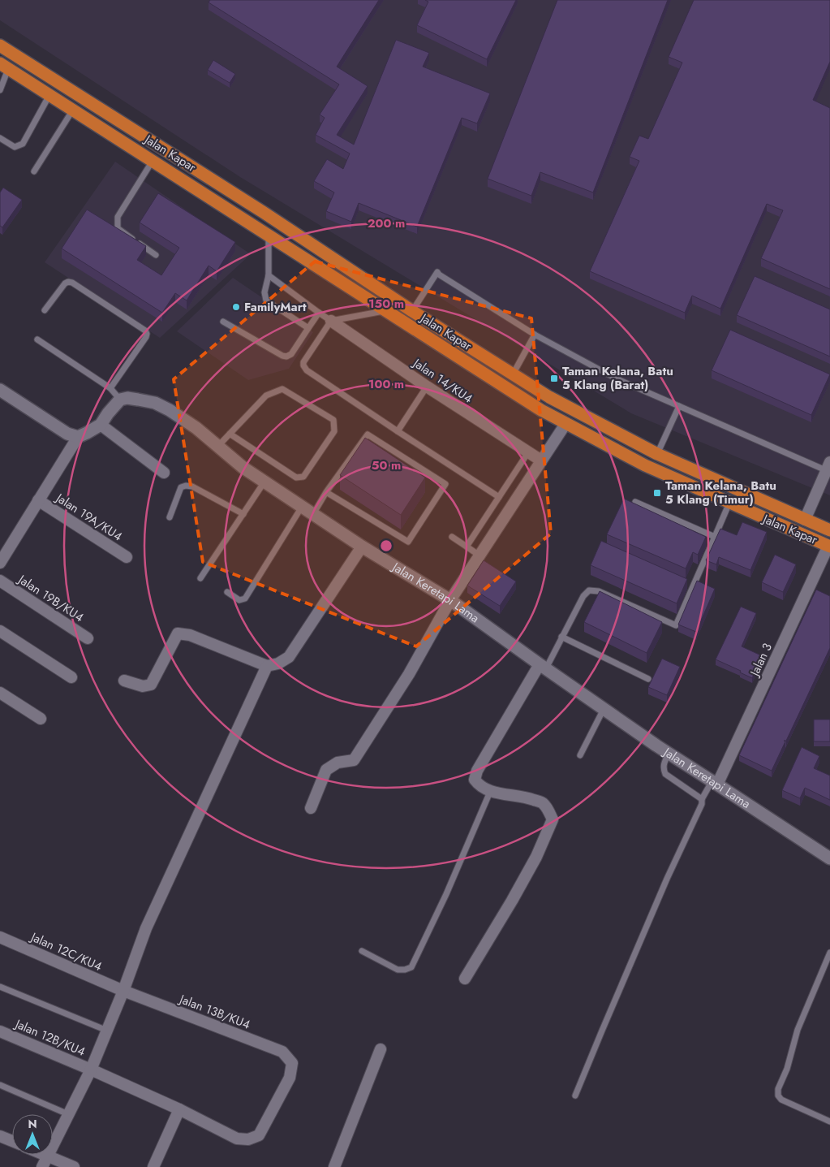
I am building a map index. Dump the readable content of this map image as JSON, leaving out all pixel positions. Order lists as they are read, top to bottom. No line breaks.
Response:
{"streets":{"highway":["Jalan Kapar"],"street":["Jalan 14/KU4","Jalan 19A/KU4","Jalan Keretapi Lama","Jalan 19B/KU4","Jalan 3","Jalan 12C/KU4","Jalan 13B/KU4","Jalan 12B/KU4"]},"crossings":[["Jalan Kapar","Jalan 3"],["Jalan Keretapi Lama","Jalan 3"],["Jalan 12C/KU4","Jalan 13B/KU4"],["Jalan 13B/KU4","Jalan 12B/KU4"]],"places":{"other":["FamilyMart"],"transit":["Taman Kelana, Batu 5 Klang (Barat)","Taman Kelana, Batu 5 Klang (Timur)"]},"north":"top","rings":["200 m","150 m","100 m","50 m"]}
